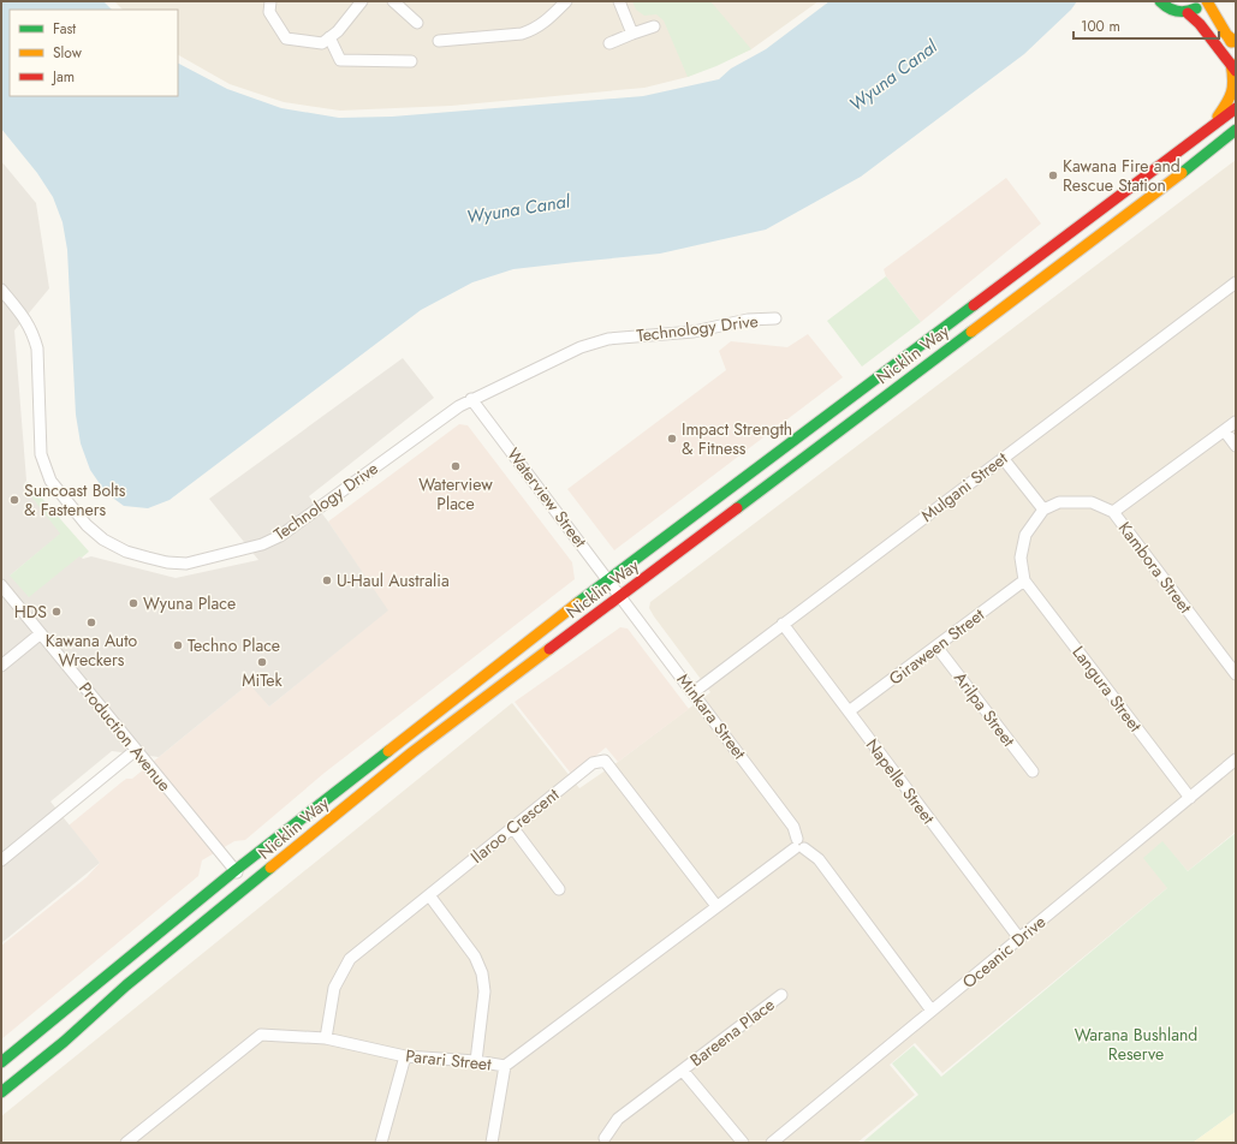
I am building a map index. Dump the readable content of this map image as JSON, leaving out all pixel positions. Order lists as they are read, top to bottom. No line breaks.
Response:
{"streets":{"main road":["Nicklin Way"],"street":["Technology Drive","Mulgani Street","Waterview Street","Kambora Street","Giraween Street","Langura Street","Arilpa Street","Minkara Street","Production Avenue","Napelle Street","Ilaroo Crescent","Oceanic Drive","Bareena Place","Parari Street"]},"crossings":[["Technology Drive","Waterview Street"],["Nicklin Way","Waterview Street"],["Nicklin Way","Minkara Street"],["Nicklin Way","Production Avenue"],["Mulgani Street","Minkara Street"],["Mulgani Street","Napelle Street"],["Waterview Street","Minkara Street"],["Giraween Street","Langura Street"],["Giraween Street","Arilpa Street"],["Giraween Street","Napelle Street"],["Langura Street","Oceanic Drive"],["Minkara Street","Oceanic Drive"],["Minkara Street","Parari Street"],["Napelle Street","Oceanic Drive"],["Ilaroo Crescent","Parari Street"]],"water":["Wyuna Canal"],"parks":["Warana Bushland Reserve"],"places":["Kawana Fire and Rescue Station","Impact Strength & Fitness","Waterview Place","Suncoast Bolts & Fasteners","U-Haul Australia","Wyuna Place","HDS","Kawana Auto Wreckers","Techno Place","MiTek"],"legend":["Fast","Slow","Jam"],"scale_bar":"100 m"}
